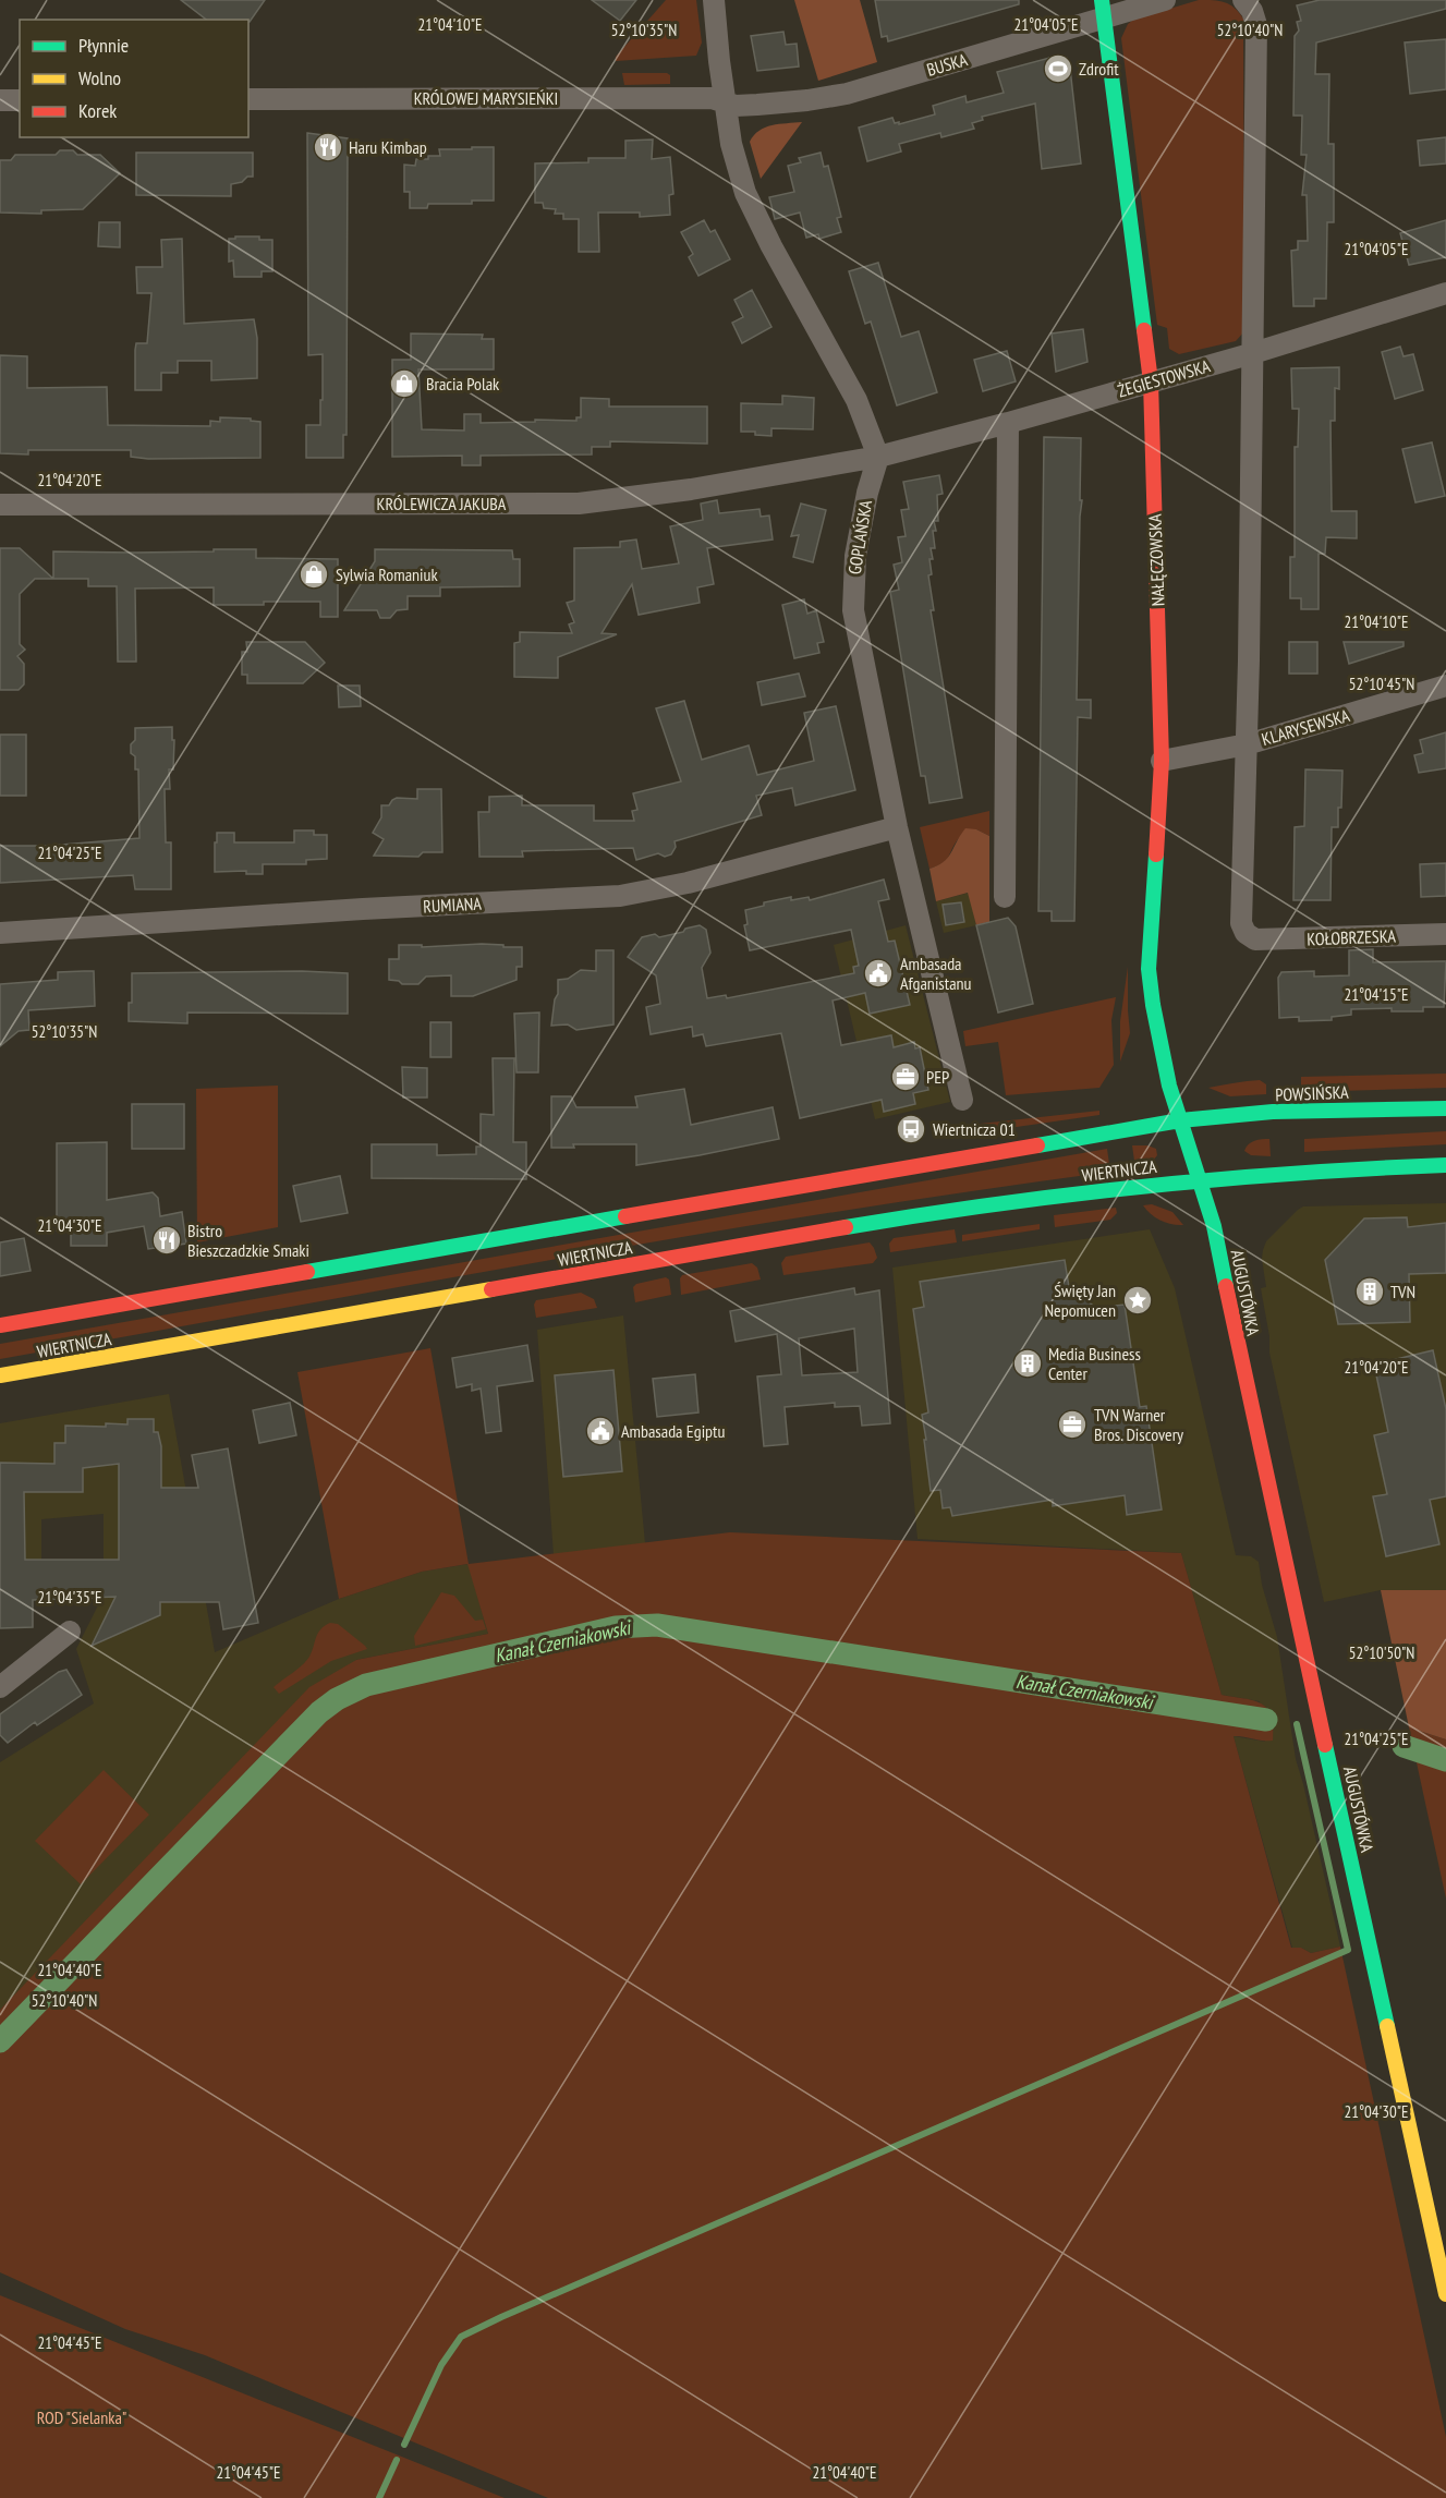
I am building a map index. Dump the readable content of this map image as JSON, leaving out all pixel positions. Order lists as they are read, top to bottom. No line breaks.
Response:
{"streets":{"main road":["NAŁĘCZOWSKA","POWSIŃSKA","WIERTNICZA","AUGUSTÓWKA"],"street":["BUSKA","KRÓLOWEJ MARYSIEŃKI","ŻEGIESTOWSKA","KRÓLEWICZA JAKUBA","GOPLAŃSKA","KLARYSEWSKA","RUMIANA","KOŁOBRZESKA"]},"crossings":[["BUSKA","KRÓLOWEJ MARYSIEŃKI"],["BUSKA","NAŁĘCZOWSKA"],["ŻEGIESTOWSKA","KRÓLEWICZA JAKUBA"],["ŻEGIESTOWSKA","GOPLAŃSKA"],["ŻEGIESTOWSKA","NAŁĘCZOWSKA"],["KRÓLEWICZA JAKUBA","GOPLAŃSKA"],["GOPLAŃSKA","RUMIANA"],["NAŁĘCZOWSKA","KLARYSEWSKA"],["NAŁĘCZOWSKA","POWSIŃSKA"],["NAŁĘCZOWSKA","WIERTNICZA"],["NAŁĘCZOWSKA","AUGUSTÓWKA"],["KLARYSEWSKA","KOŁOBRZESKA"],["POWSIŃSKA","WIERTNICZA"],["POWSIŃSKA","AUGUSTÓWKA"],["WIERTNICZA","AUGUSTÓWKA"]],"water":["Kanał Czerniakowski"],"parks":["ROD \"Sielanka\""],"places":{"sports":["Zdrofit"],"restaurant":["Haru Kimbap","Bistro Bieszczadzkie Smaki"],"shop":["Bracia Polak","Sylwia Romaniuk"],"public building":["Ambasada Afganistanu","Ambasada Egiptu"],"office":["PEP","TVN Warner Bros. Discovery"],"bus stop":["Wiertnicza 01"],"building":["TVN","Media Business Center"],"place":["Święty Jan Nepomucen"]},"legend":["Płynnie","Wolno","Korek"],"coordinates":["21°04'05\"E","21°04'10\"E","52°10'35\"N","52°10'40\"N","21°04'20\"E","52°10'45\"N","21°04'25\"E","21°04'15\"E","21°04'30\"E","21°04'35\"E","52°10'50\"N","21°04'40\"E","21°04'45\"E"]}
